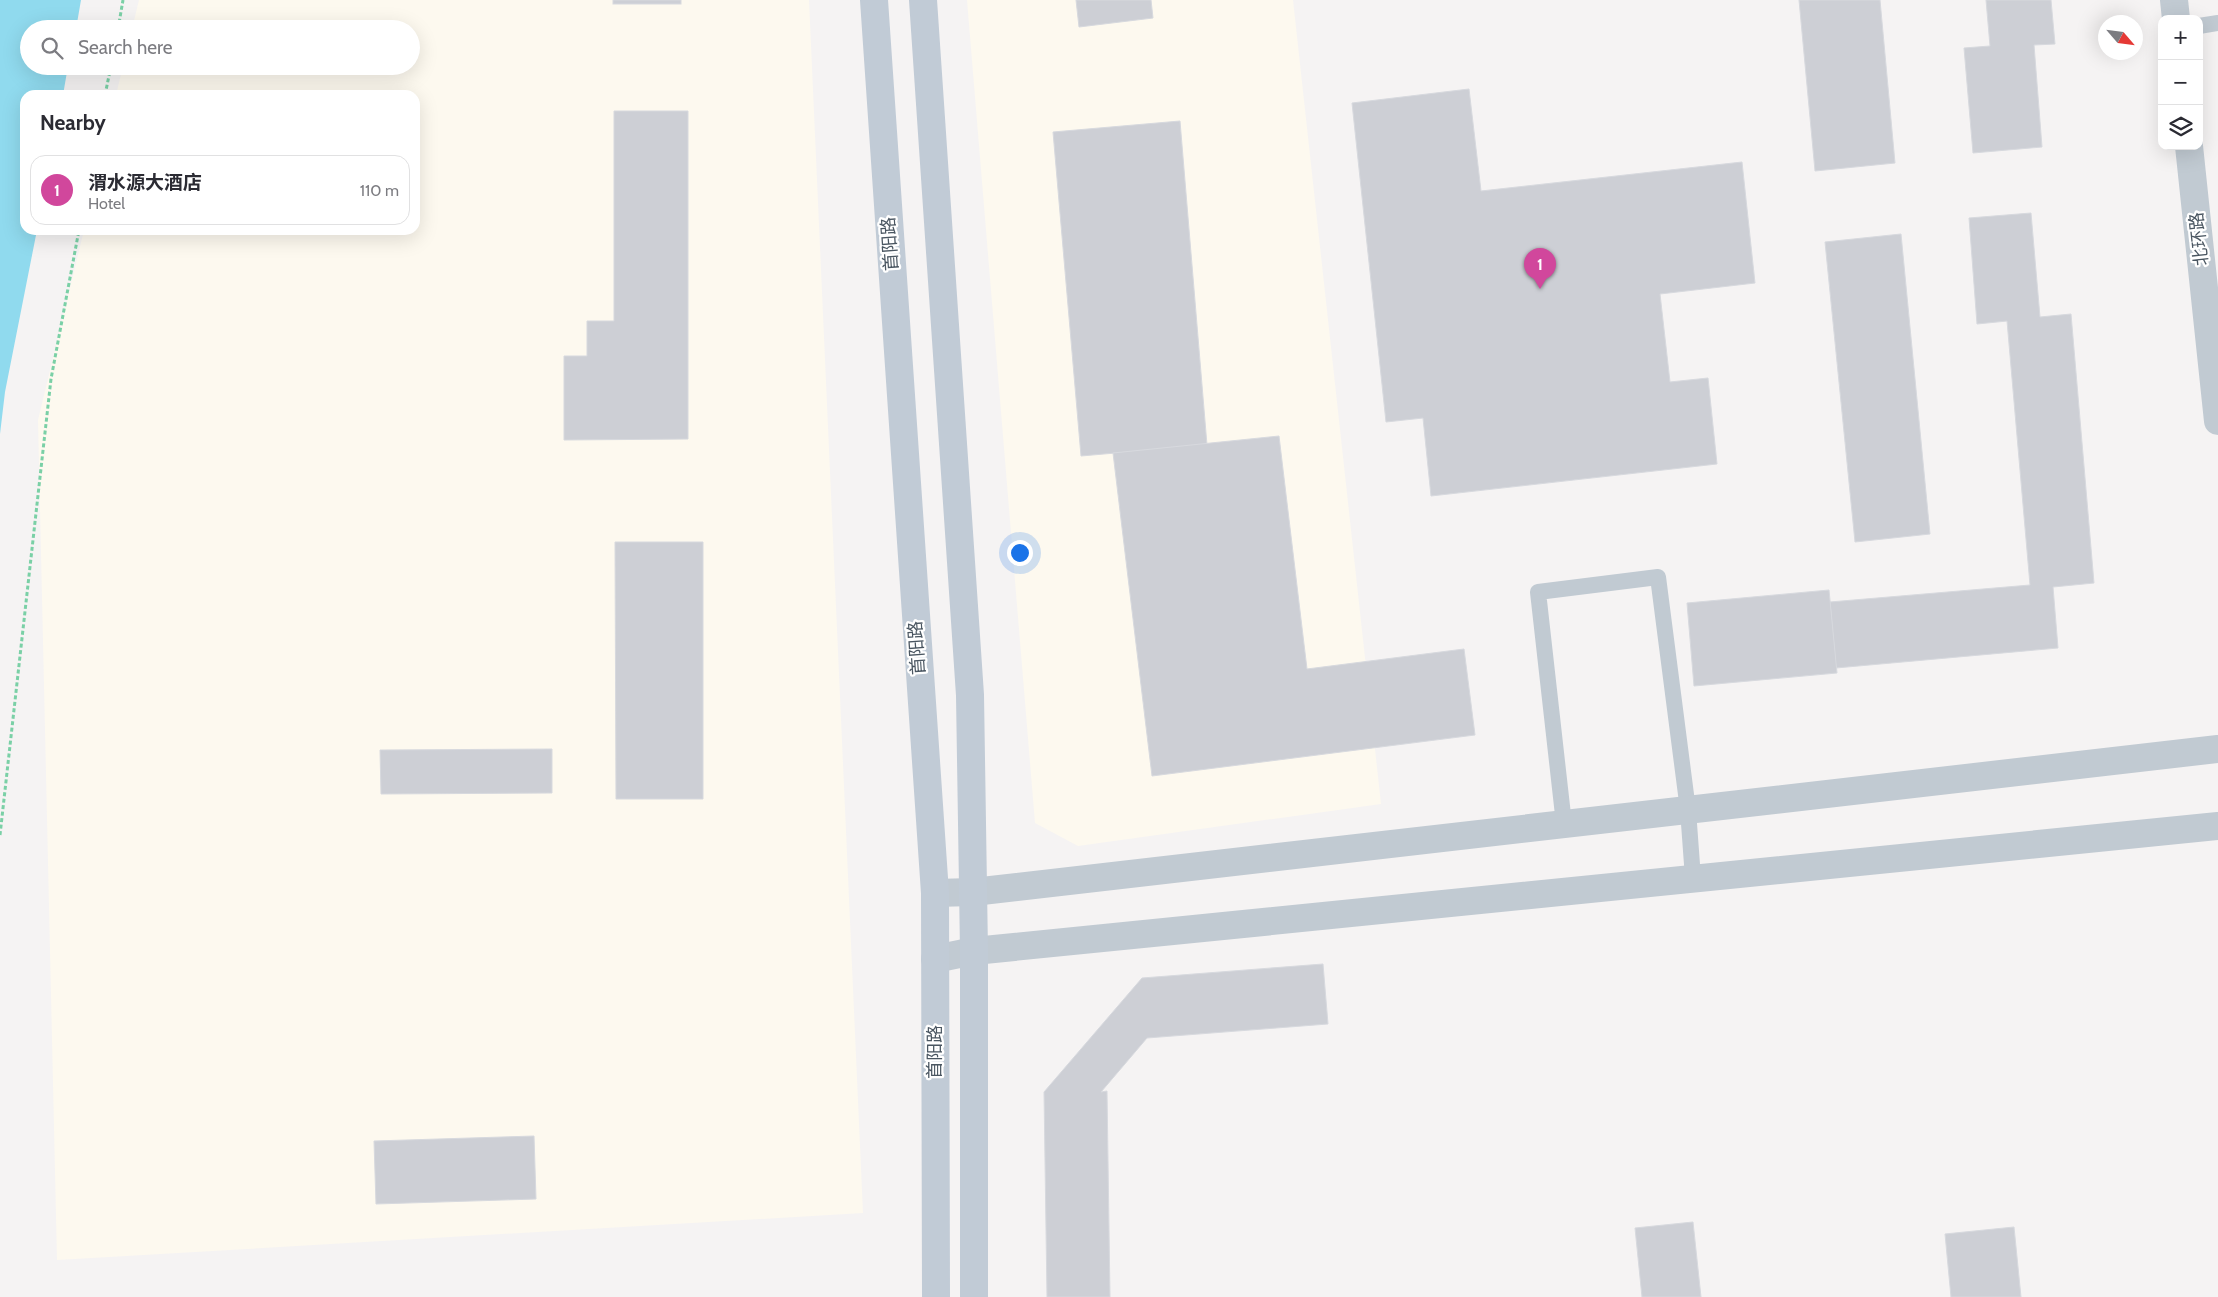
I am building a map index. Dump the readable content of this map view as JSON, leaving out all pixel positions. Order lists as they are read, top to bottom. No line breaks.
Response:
{"streets":{"main road":["首阳路"],"street":["北环路"]},"north":"bottom right","page":{"map_buttons":["+","−"],"search":"Search here","heading":"Nearby","list":[{"mark":"1","name":"渭水源大酒店","note":"Hotel","value":"110 m"}],"pins":"1"}}
